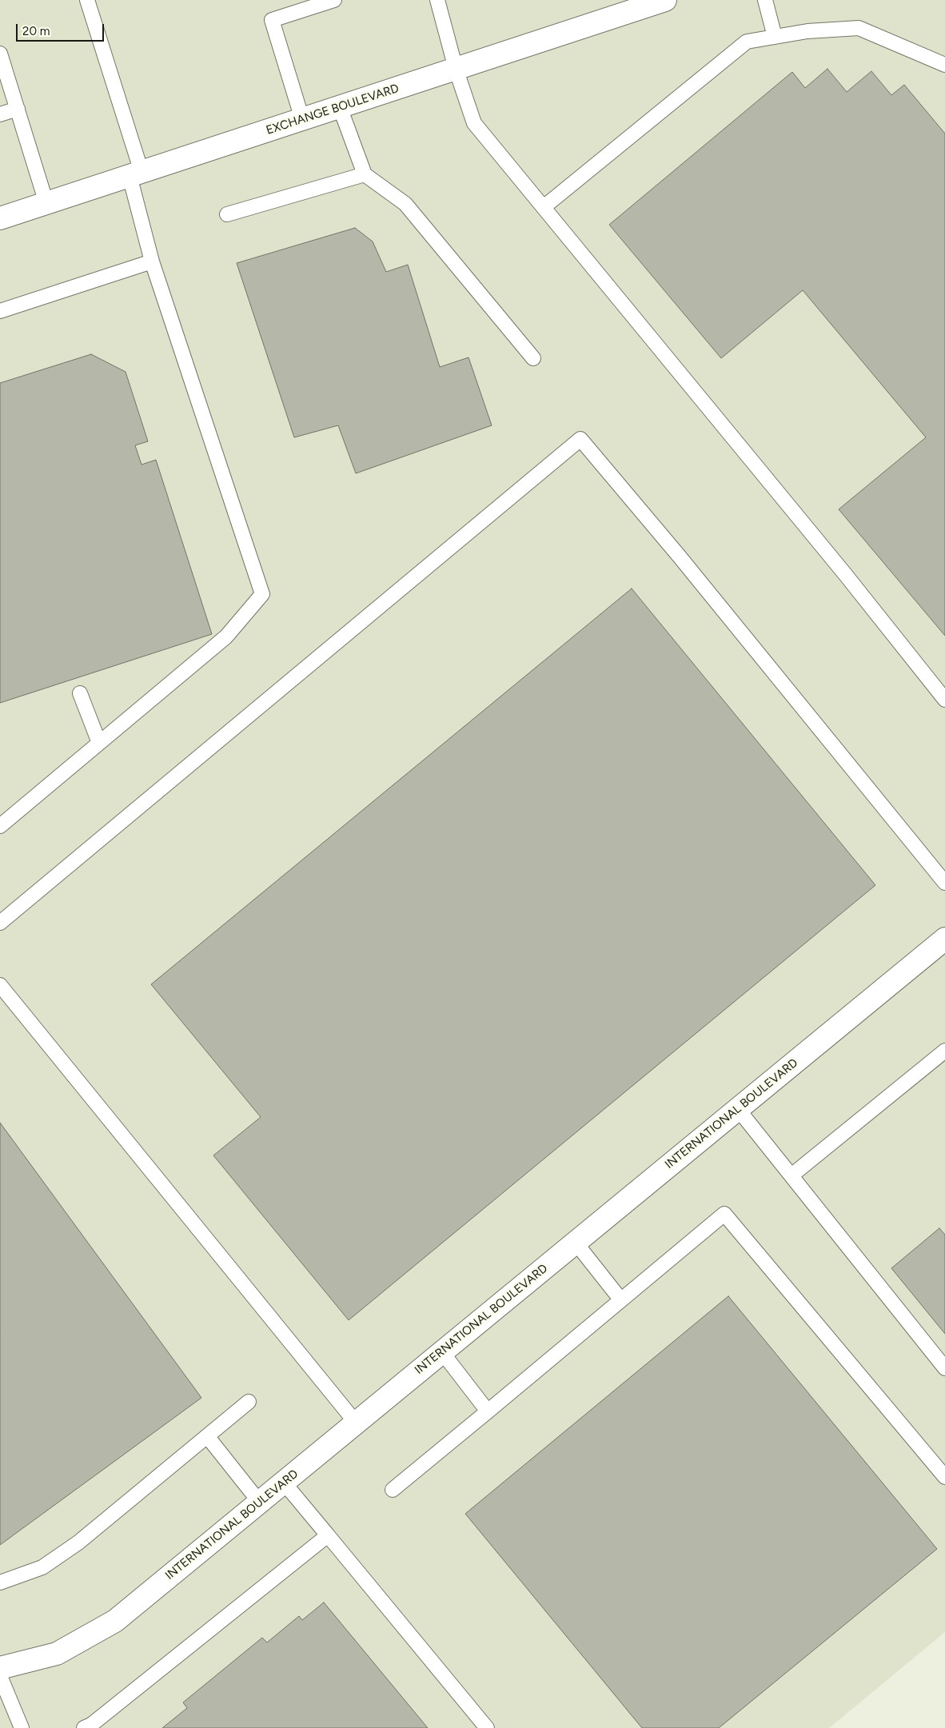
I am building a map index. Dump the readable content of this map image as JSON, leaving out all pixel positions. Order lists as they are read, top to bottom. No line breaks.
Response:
{"streets":{"street":["EXCHANGE BOULEVARD","INTERNATIONAL BOULEVARD"]},"scale_bar":"20 m"}
